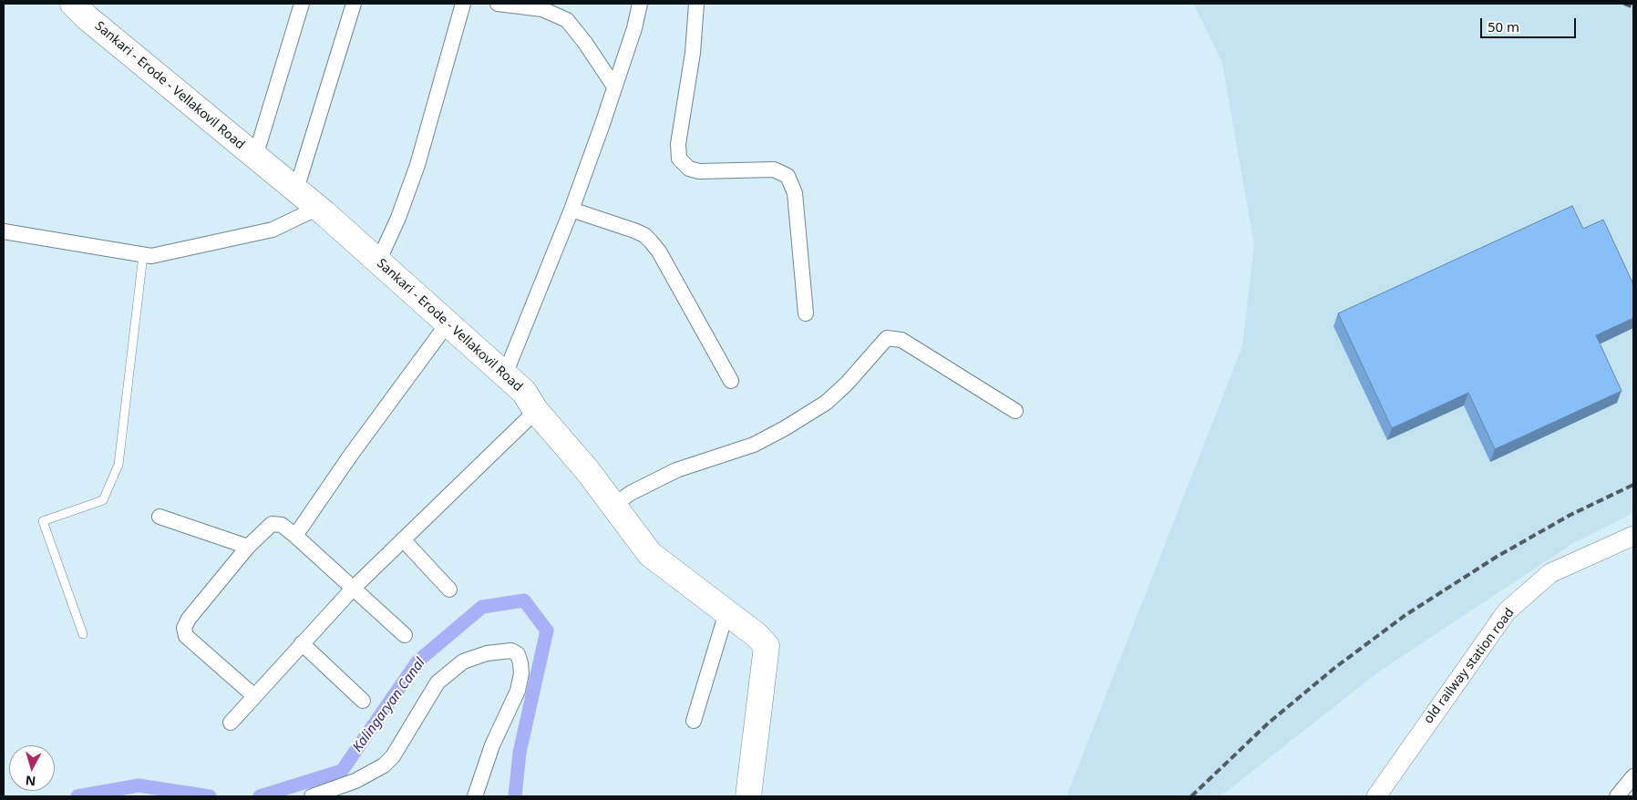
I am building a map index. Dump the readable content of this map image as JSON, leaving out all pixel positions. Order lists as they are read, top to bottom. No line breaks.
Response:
{"streets":{"highway":["Sankari - Erode - Vellakovil Road"],"street":["old railway station road"]},"water":["Kalingaryan Canal"],"scale_bar":"50 m","north":"bottom"}
